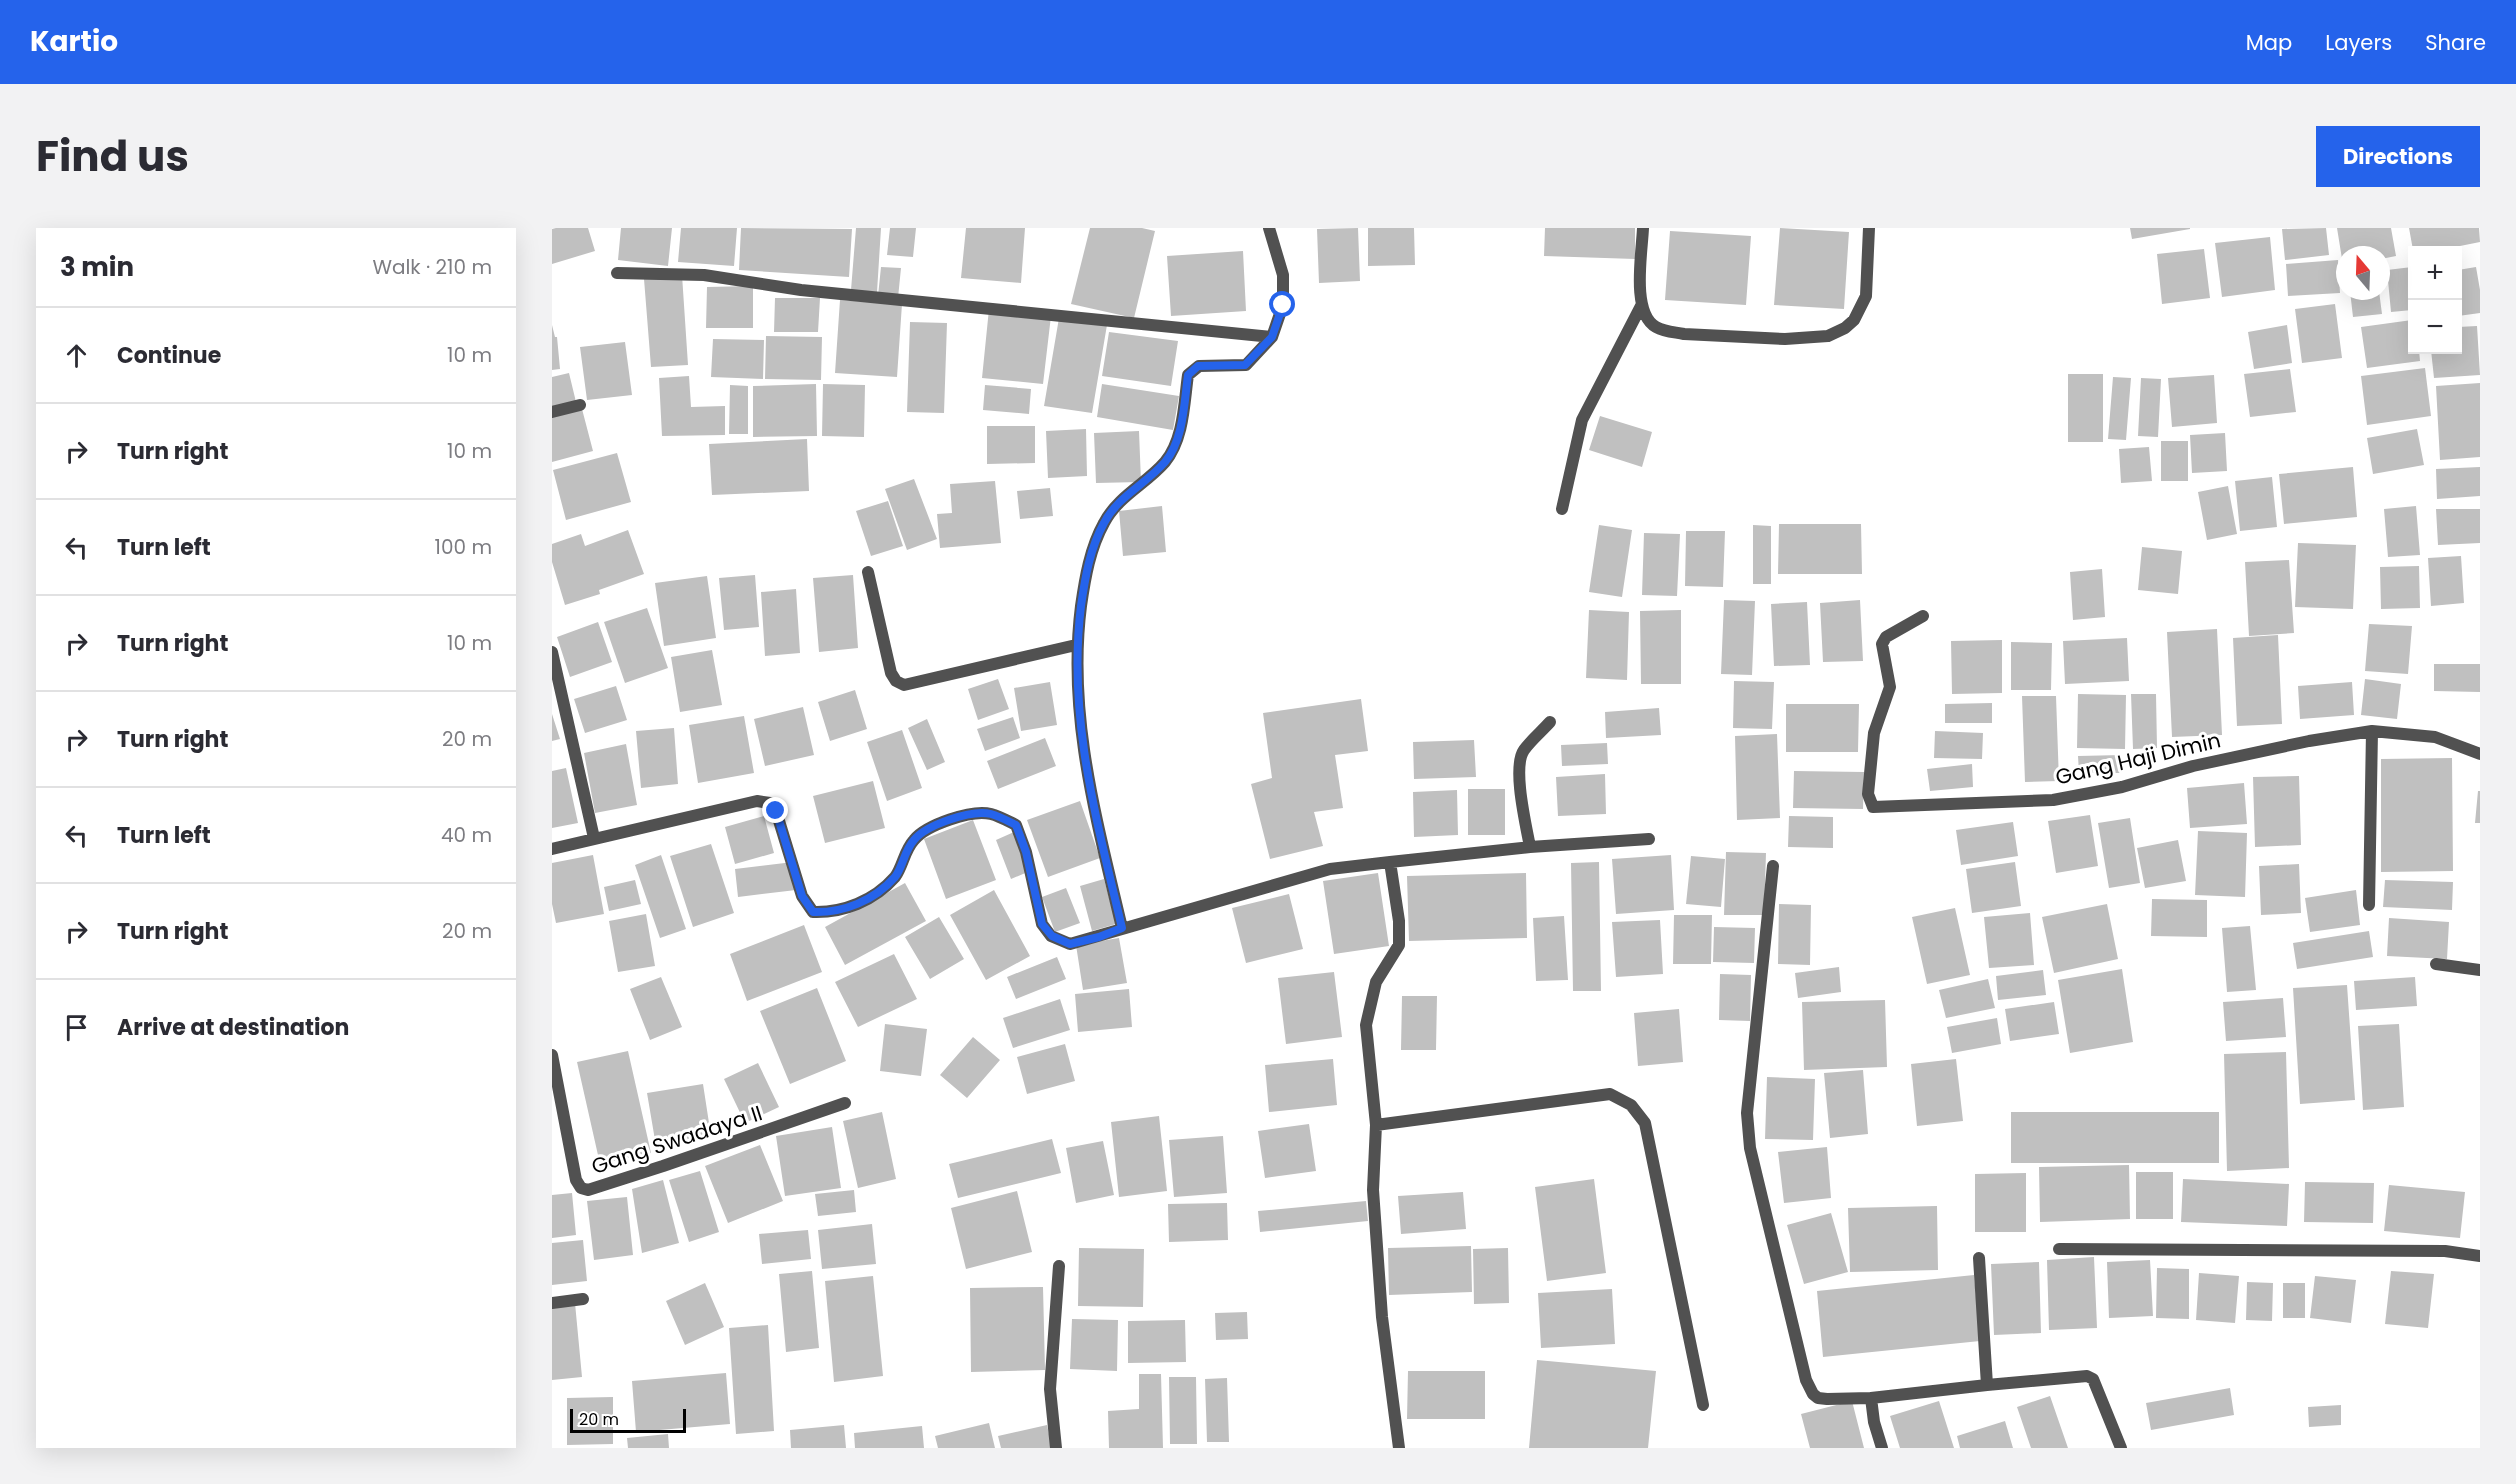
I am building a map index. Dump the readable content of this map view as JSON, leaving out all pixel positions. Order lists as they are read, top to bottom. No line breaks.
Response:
{"streets":{"street":["Gang Haji Dimin","Gang Swadaya II"]},"scale_bar":"20 m","north":"top","page":{"header":"Kartio","nav":["Map","Layers","Share"],"title":"Find us","buttons":"Directions","heading":["3 min","Walk · 210 m"],"map_buttons":["+","−"],"list":[["Continue","10 m"],["Turn right","10 m"],["Turn left","100 m"],["Turn right","10 m"],["Turn right","20 m"],["Turn left","40 m"],["Turn right","20 m"],"Arrive at destination"],"scale":"20 m"}}
